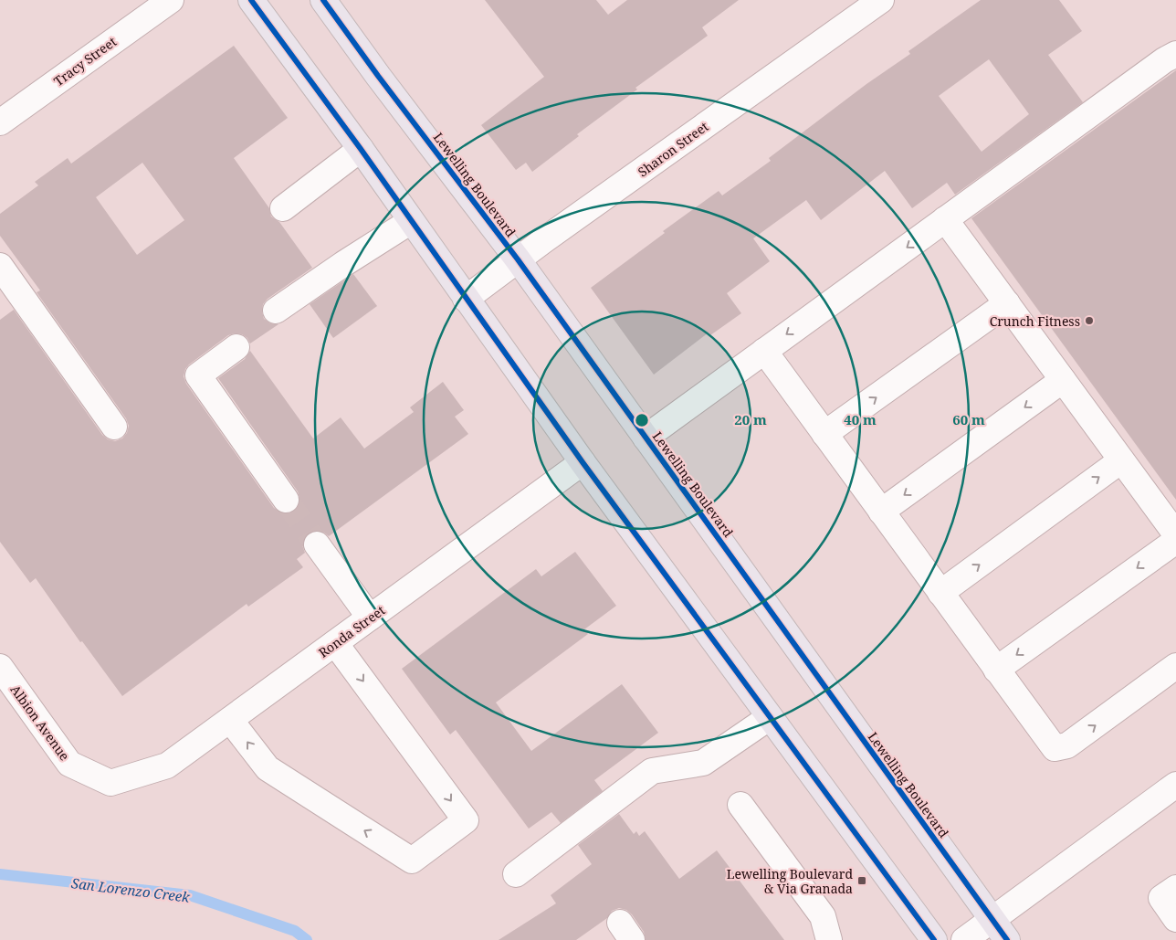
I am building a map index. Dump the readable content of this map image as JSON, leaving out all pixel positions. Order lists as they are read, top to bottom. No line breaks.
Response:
{"streets":{"main road":["Lewelling Boulevard"],"street":["Tracy Street","Sharon Street","Ronda Street","Albion Avenue"]},"crossings":[["Sharon Street","Lewelling Boulevard"],["Ronda Street","Albion Avenue"]],"water":["San Lorenzo Creek"],"places":{"other":["Crunch Fitness"],"transit":["Lewelling Boulevard & Via Granada"]},"rings":["20 m","40 m","60 m"]}
